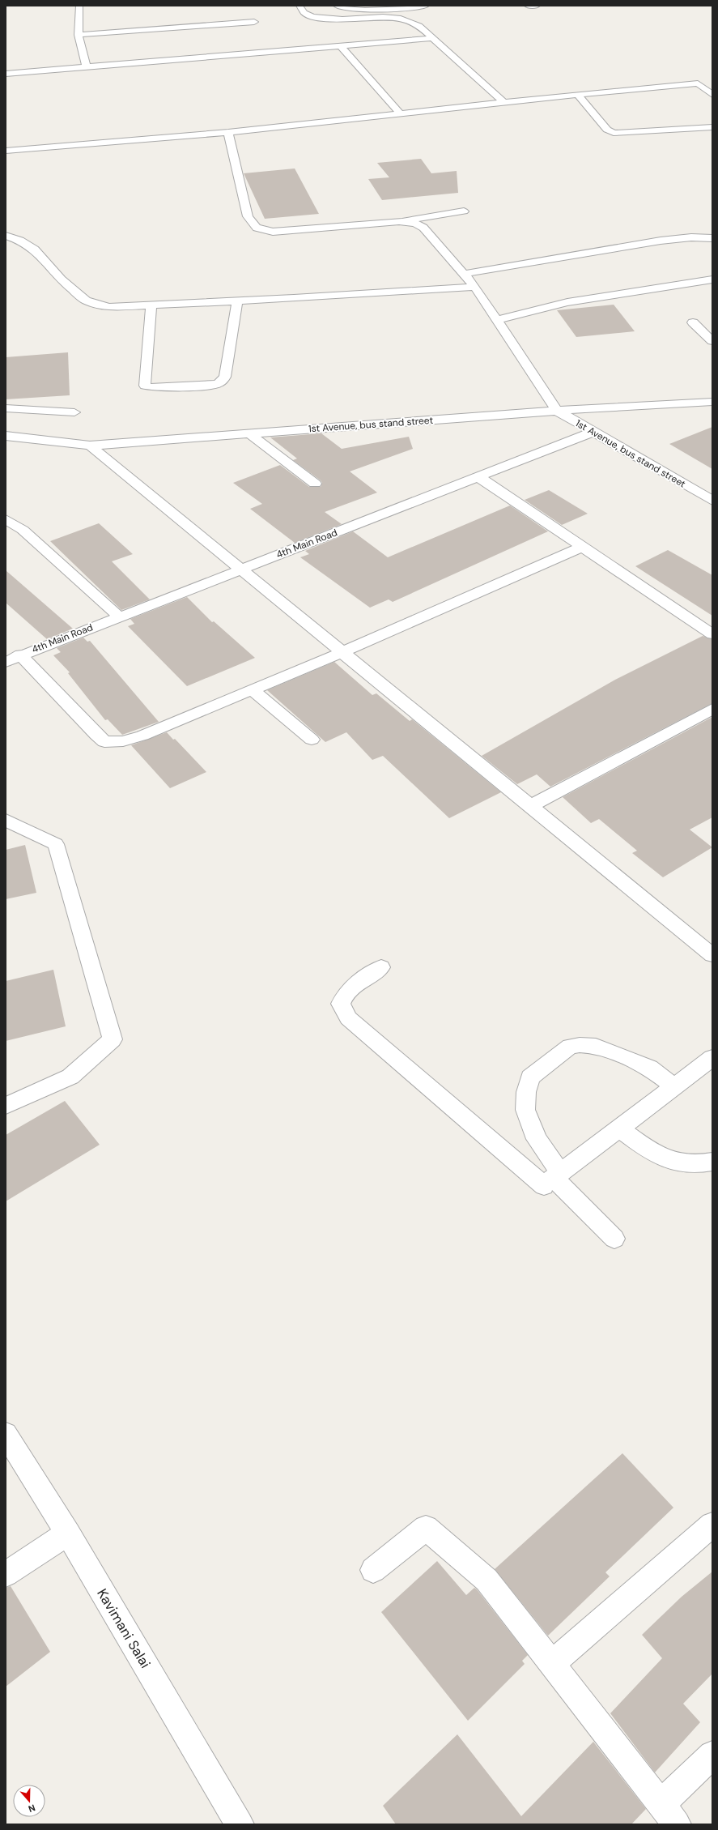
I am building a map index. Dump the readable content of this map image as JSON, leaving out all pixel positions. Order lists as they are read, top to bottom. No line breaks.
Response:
{"streets":{"street":["1st Avenue, bus stand street","4th Main Road","Kavimani Salai"]},"crossings":[["1st Avenue, bus stand street","4th Main Road"]],"north":"bottom"}
